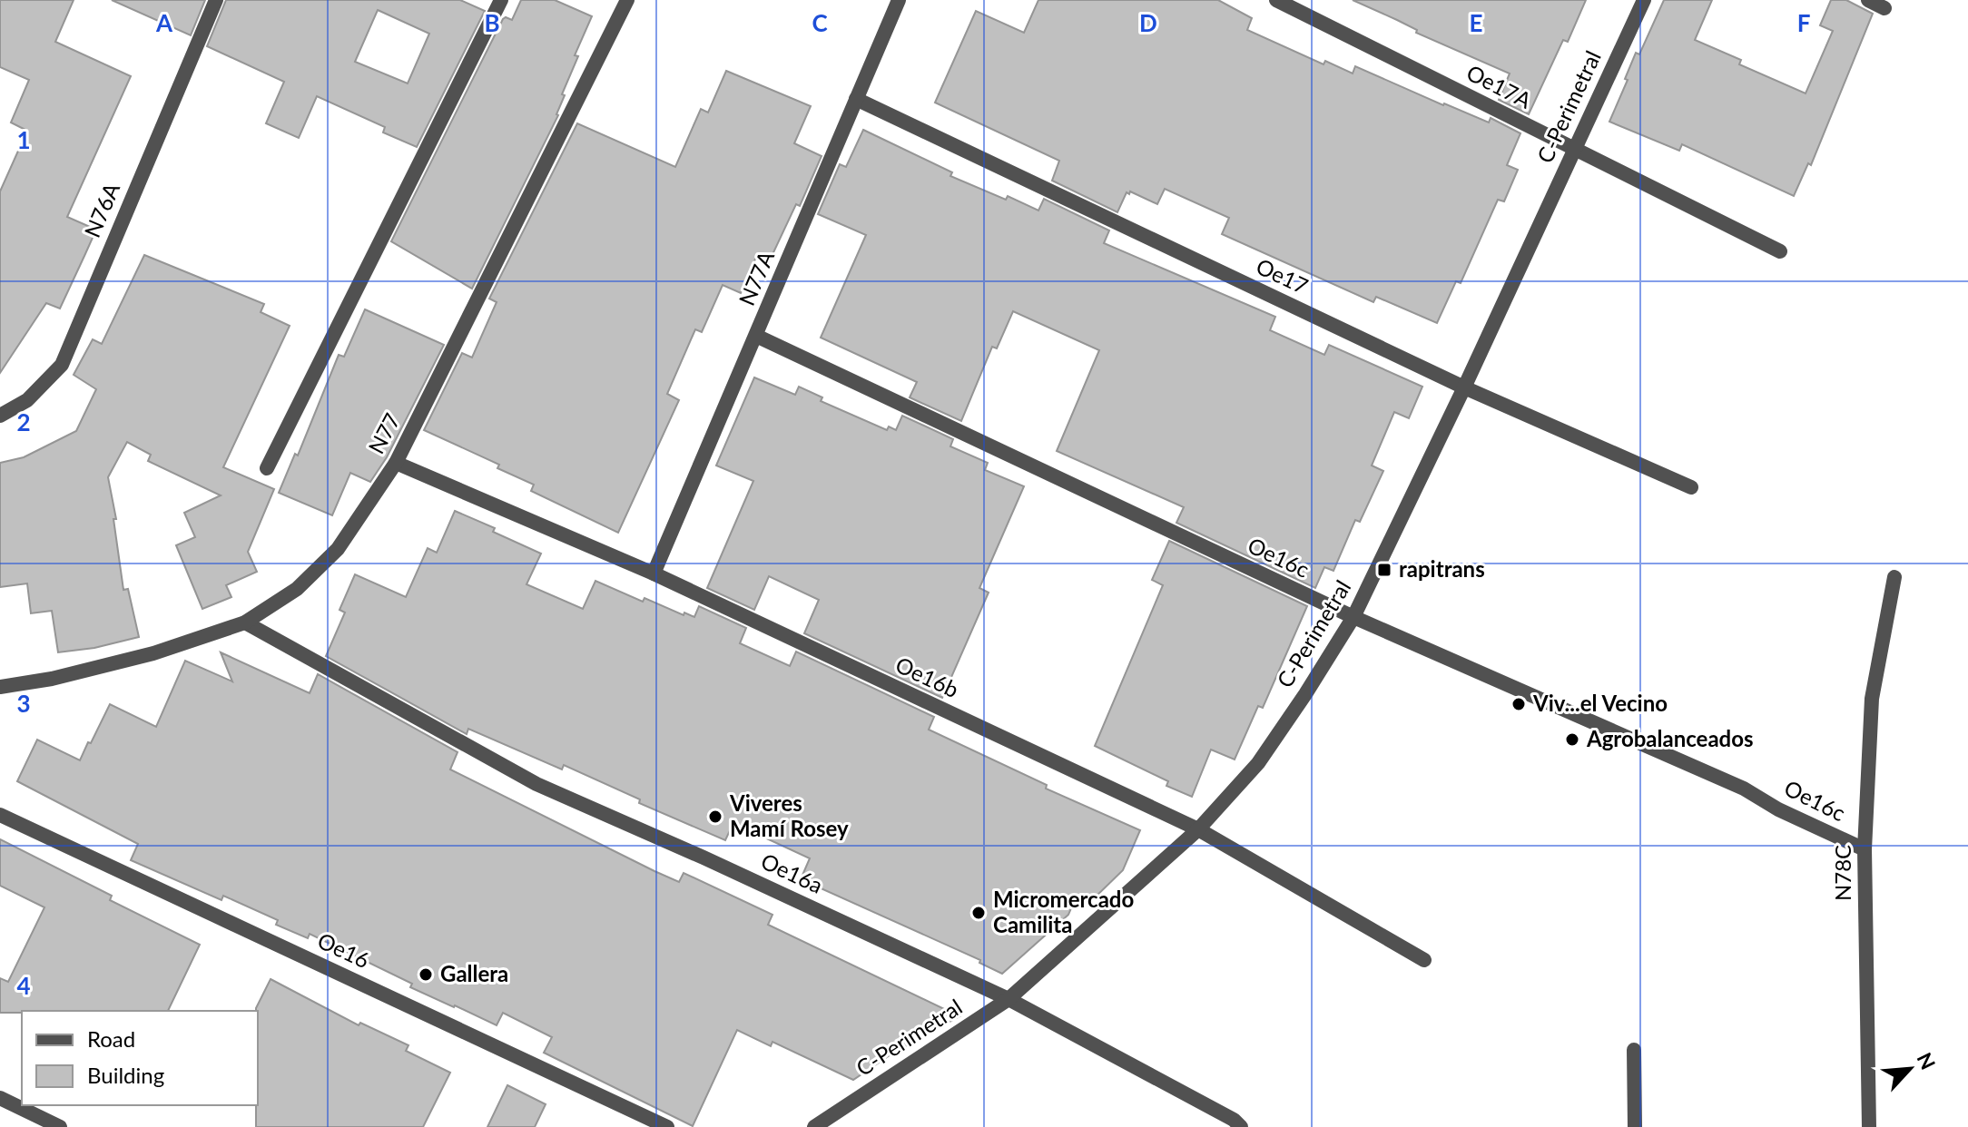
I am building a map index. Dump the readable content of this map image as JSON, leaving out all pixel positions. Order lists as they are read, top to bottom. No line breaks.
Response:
{"streets":{"street":["Oe17A","C-Perimetral","N76A","Oe17","N77A","N77","Oe16c","Oe16b","N78C","Oe16a","Oe16"]},"crossings":[["Oe17A","C-Perimetral"],["C-Perimetral","Oe17"],["C-Perimetral","Oe16c"],["C-Perimetral","Oe16b"],["C-Perimetral","Oe16a"],["Oe17","N77A"],["N77A","Oe16c"],["N77A","Oe16b"],["N77","Oe16b"],["N77","Oe16a"],["Oe16c","N78C"]],"places":{"transit":["rapitrans"],"other":["Viv...el Vecino","Agrobalanceados","Viveres Mamí Rosey","Micromercado Camilita","Gallera"]},"legend":["Road","Building"],"north":"top right","grid":{"columns":["A","B","C","D","E","F"],"rows":["1","2","3","4"]}}
